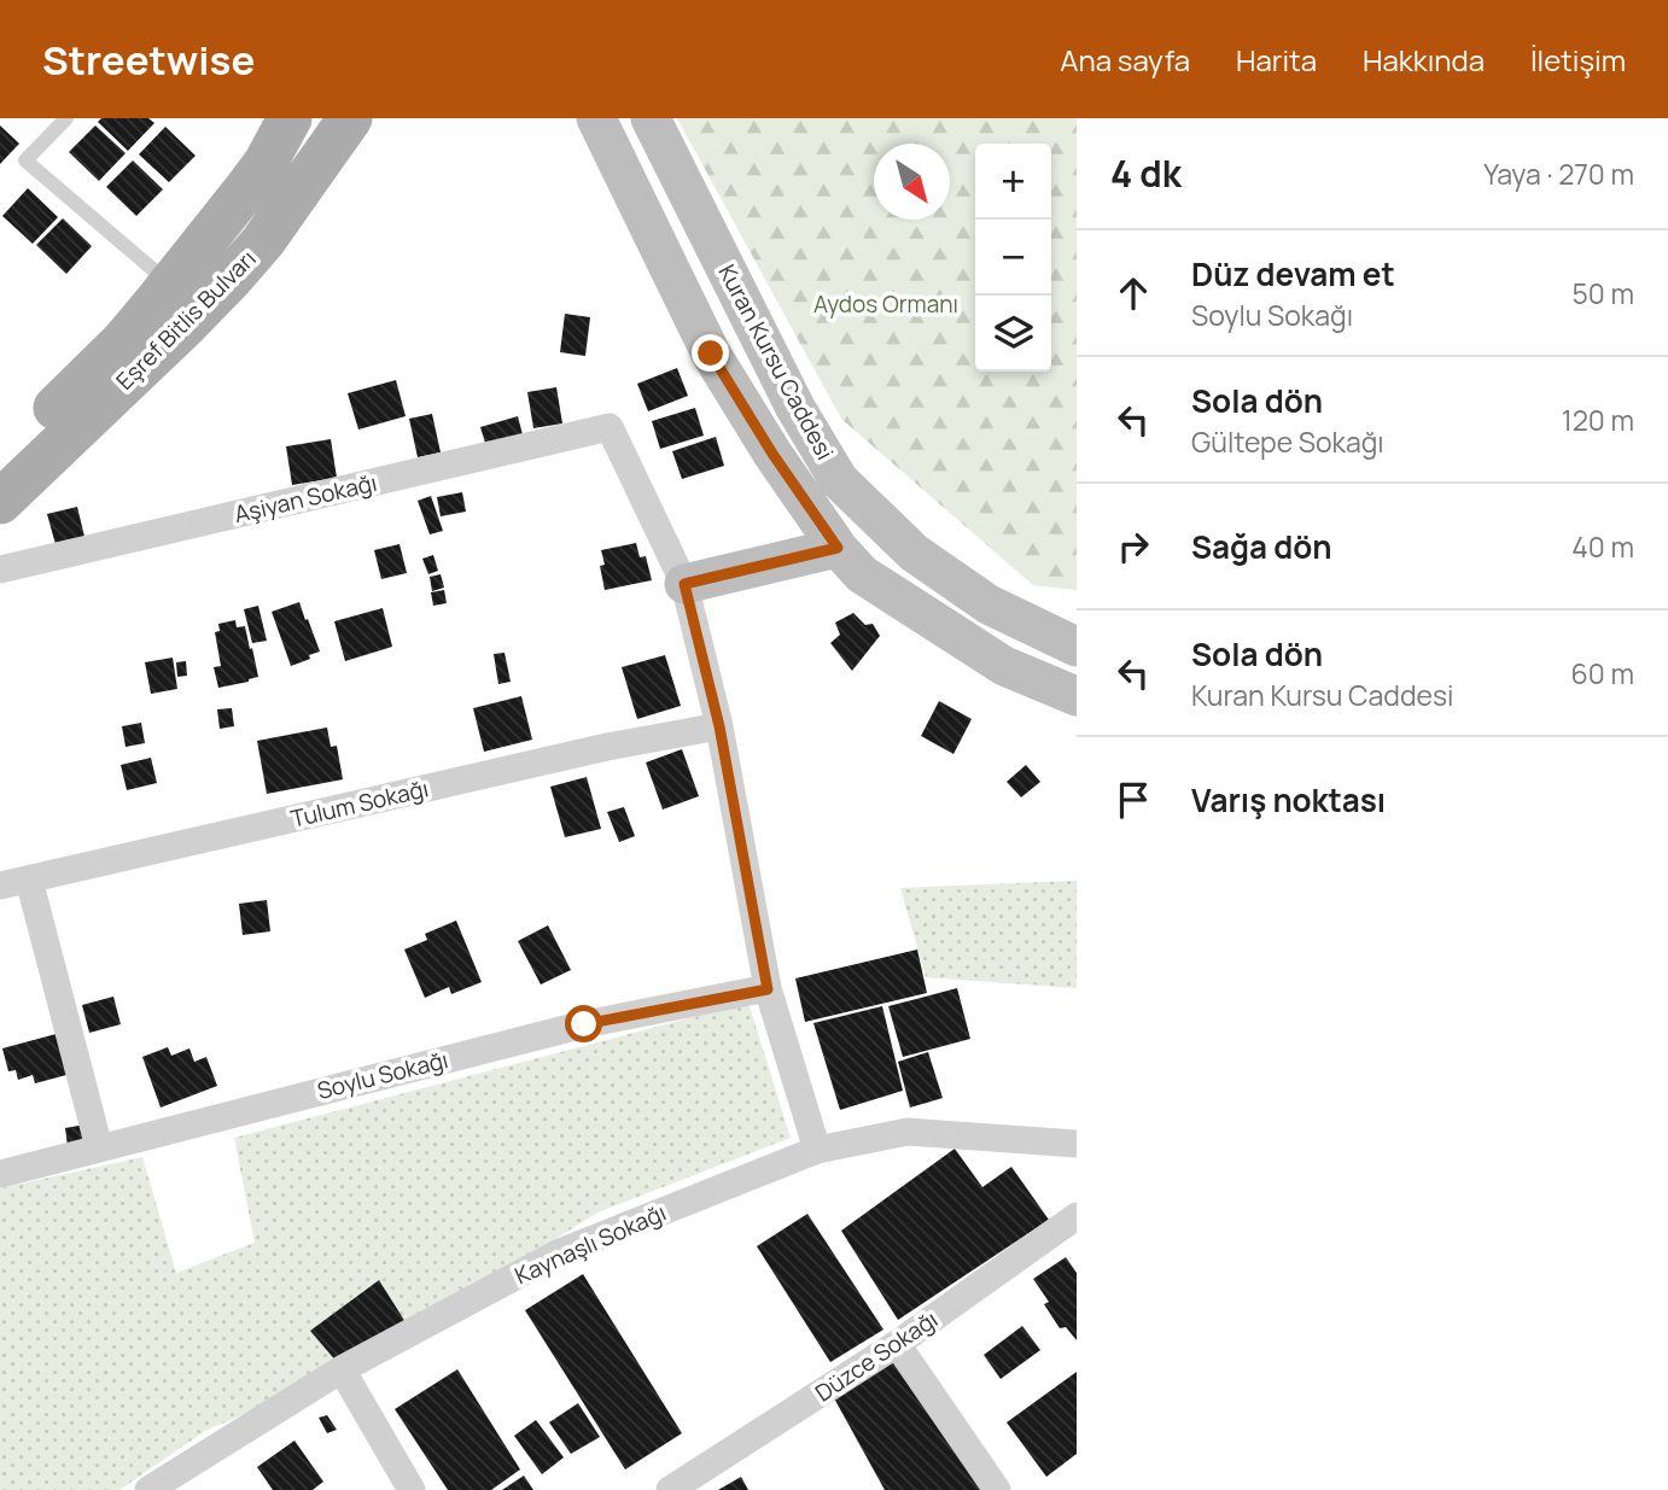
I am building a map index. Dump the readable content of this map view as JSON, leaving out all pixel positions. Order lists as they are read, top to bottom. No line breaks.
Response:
{"streets":{"main road":["Eşref Bitlis Bulvarı","Kuran Kursu Caddesi"],"street":["Aşiyan Sokağı","Tulum Sokağı","Soylu Sokağı","Kaynaşlı Sokağı","Düzce Sokağı"]},"parks":["Aydos Ormanı"],"north":"bottom right","page":{"header":"Streetwise","nav":["Ana sayfa","Harita","Hakkında","İletişim"],"heading":["4 dk","Yaya · 270 m"],"map_buttons":["+","−"],"list":[["Düz devam et","Soylu Sokağı","50 m"],["Sola dön","Gültepe Sokağı","120 m"],["Sağa dön","40 m"],["Sola dön","Kuran Kursu Caddesi","60 m"],"Varış noktası"]}}
